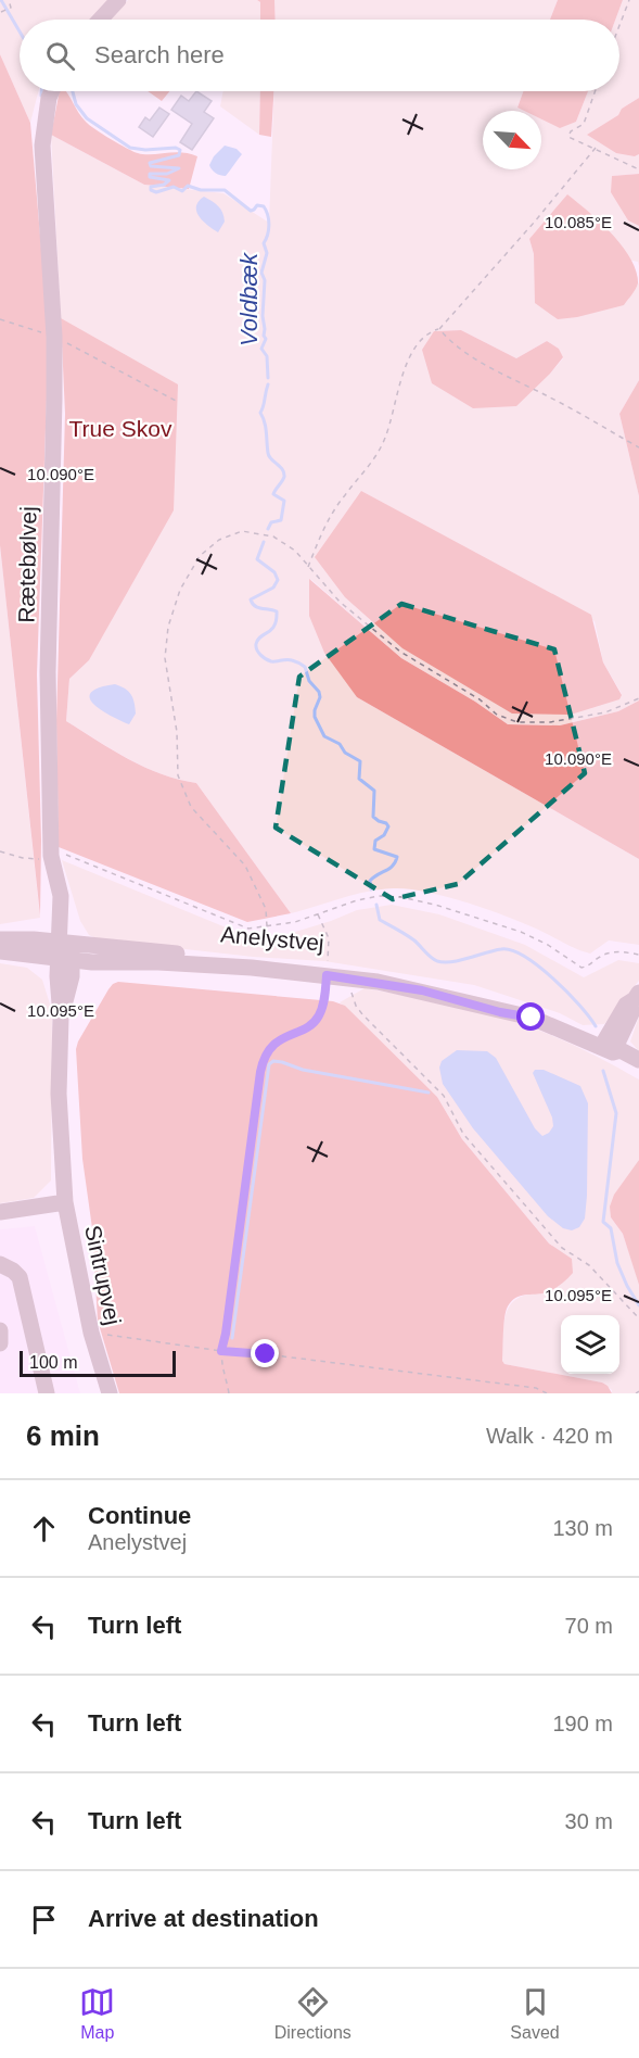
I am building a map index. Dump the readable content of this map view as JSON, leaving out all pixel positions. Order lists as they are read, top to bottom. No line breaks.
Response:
{"streets":{"street":["Rætebølvej","Anelystvej","Sintrupvej"]},"crossings":[["Rætebølvej","Anelystvej"],["Rætebølvej","Sintrupvej"],["Anelystvej","Sintrupvej"]],"water":["Voldbæk"],"parks":["True Skov"],"scale_bar":"100 m","north":"bottom right","page":{"search":"Search here","scale":"100 m","heading":["6 min","Walk · 420 m"],"list":[["Continue","Anelystvej","130 m"],["Turn left","70 m"],["Turn left","190 m"],["Turn left","30 m"],"Arrive at destination"],"nav":["Map","Directions","Saved"]},"coordinates":["10.085°E","10.090°E","10.095°E"]}
